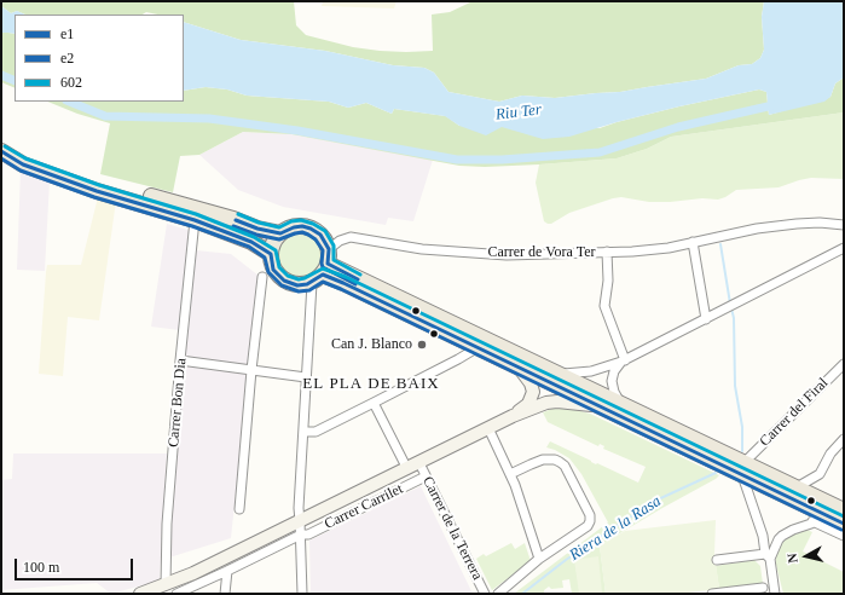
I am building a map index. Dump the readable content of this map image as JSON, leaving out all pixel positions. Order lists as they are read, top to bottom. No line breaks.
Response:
{"streets":{"street":["Carrer de Vora Ter","Carrer Bon Dia","Carrer del Firal","Carrer Carrilet","Carrer de la Terrera"]},"crossings":[["Carrer Carrilet","Carrer de la Terrera"]],"districts":["EL PLA DE BAIX"],"water":["Riu Ter","Riera de la Rasa"],"places":["Can J. Blanco"],"lines":["transit line 602","transit line e1","transit line e2"],"legend":["e1","e2","602"],"scale_bar":"100 m","north":"left"}
